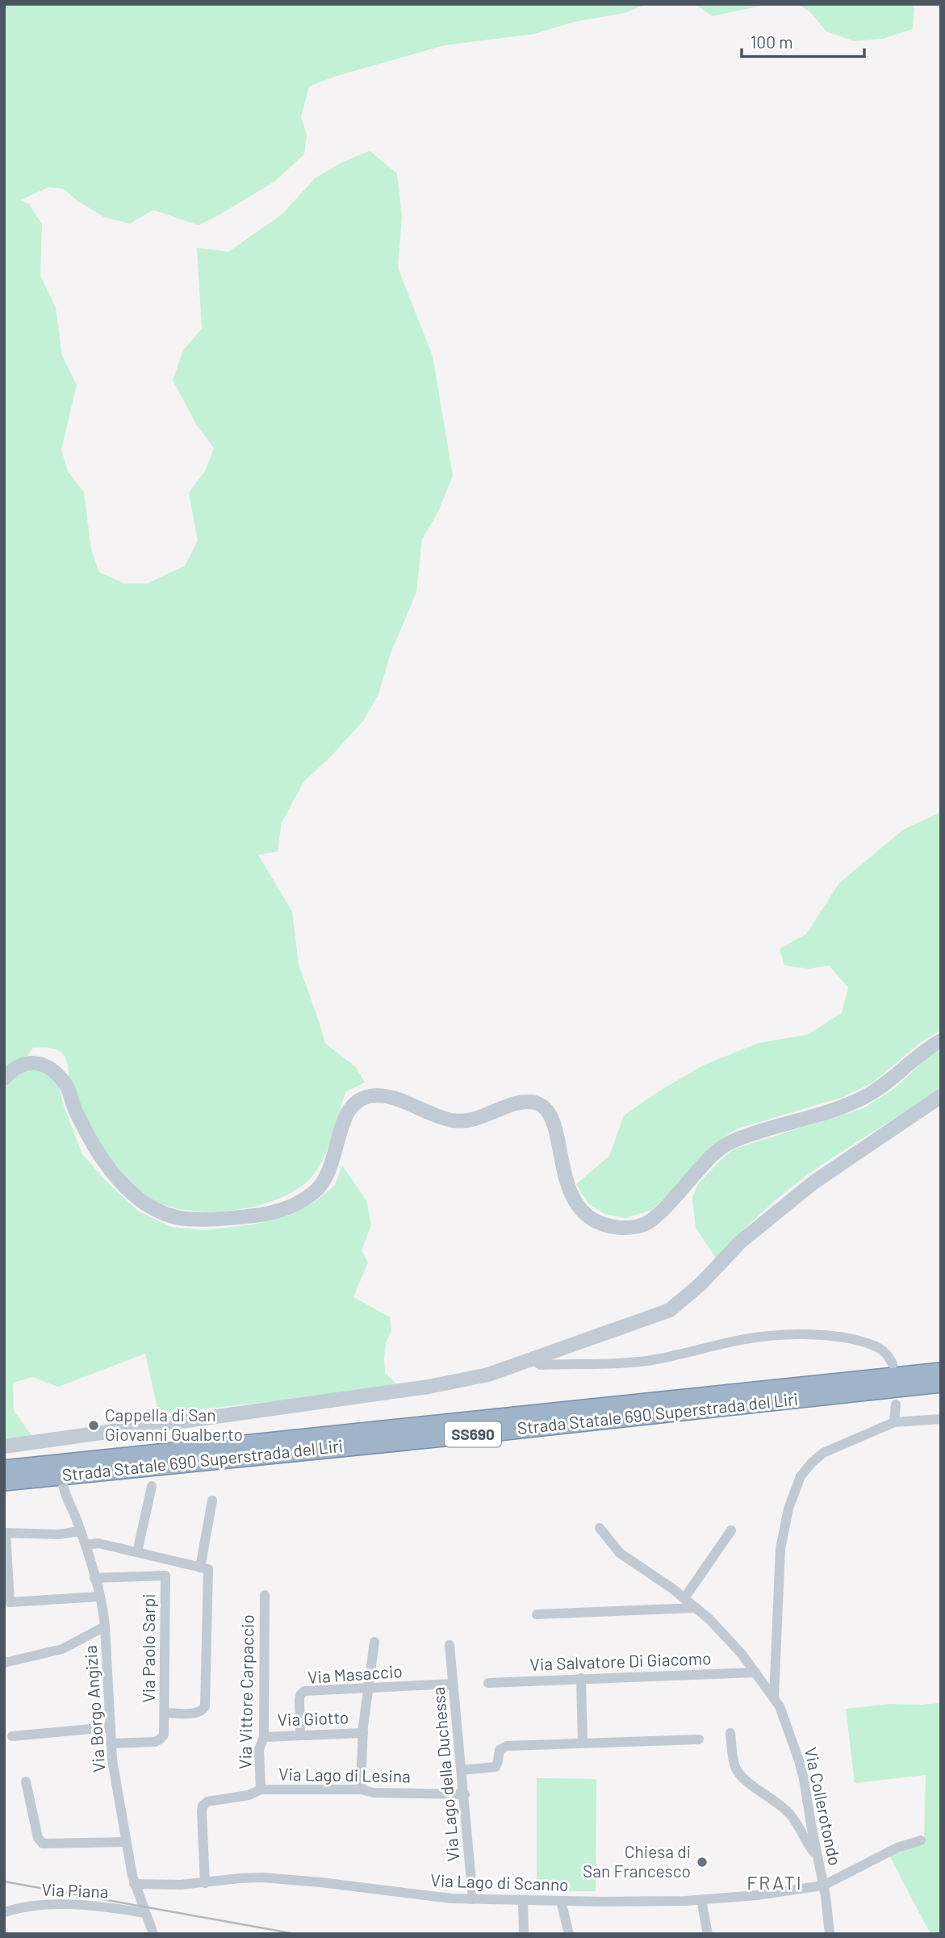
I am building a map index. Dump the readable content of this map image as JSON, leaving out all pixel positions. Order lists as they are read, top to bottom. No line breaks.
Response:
{"streets":{"highway":["Strada Statale 690 Superstrada del Liri","SS690"],"street":["Via Paolo Sarpi","Via Salvatore Di Giacomo","Via Masaccio","Via Vittore Carpaccio","Via Borgo Angizia","Via Giotto","Via Lago della Duchessa","Via Lago di Lesina","Via Collerotondo","Via Lago di Scanno","Via Piana"]},"crossings":[["Via Paolo Sarpi","Via Borgo Angizia"],["Via Salvatore Di Giacomo","Via Collerotondo"],["Via Masaccio","Via Giotto"],["Via Masaccio","Via Lago della Duchessa"],["Via Vittore Carpaccio","Via Giotto"],["Via Vittore Carpaccio","Via Lago di Lesina"],["Via Borgo Angizia","Via Lago di Scanno"],["Via Borgo Angizia","Via Piana"],["Via Lago della Duchessa","Via Lago di Lesina"],["Via Lago della Duchessa","Via Lago di Scanno"],["Via Lago di Lesina","Via Lago di Scanno"],["Via Collerotondo","Via Lago di Scanno"]],"districts":["FRATI"],"places":["Cappella di San Giovanni Gualberto","Chiesa di San Francesco"],"scale_bar":"100 m"}
